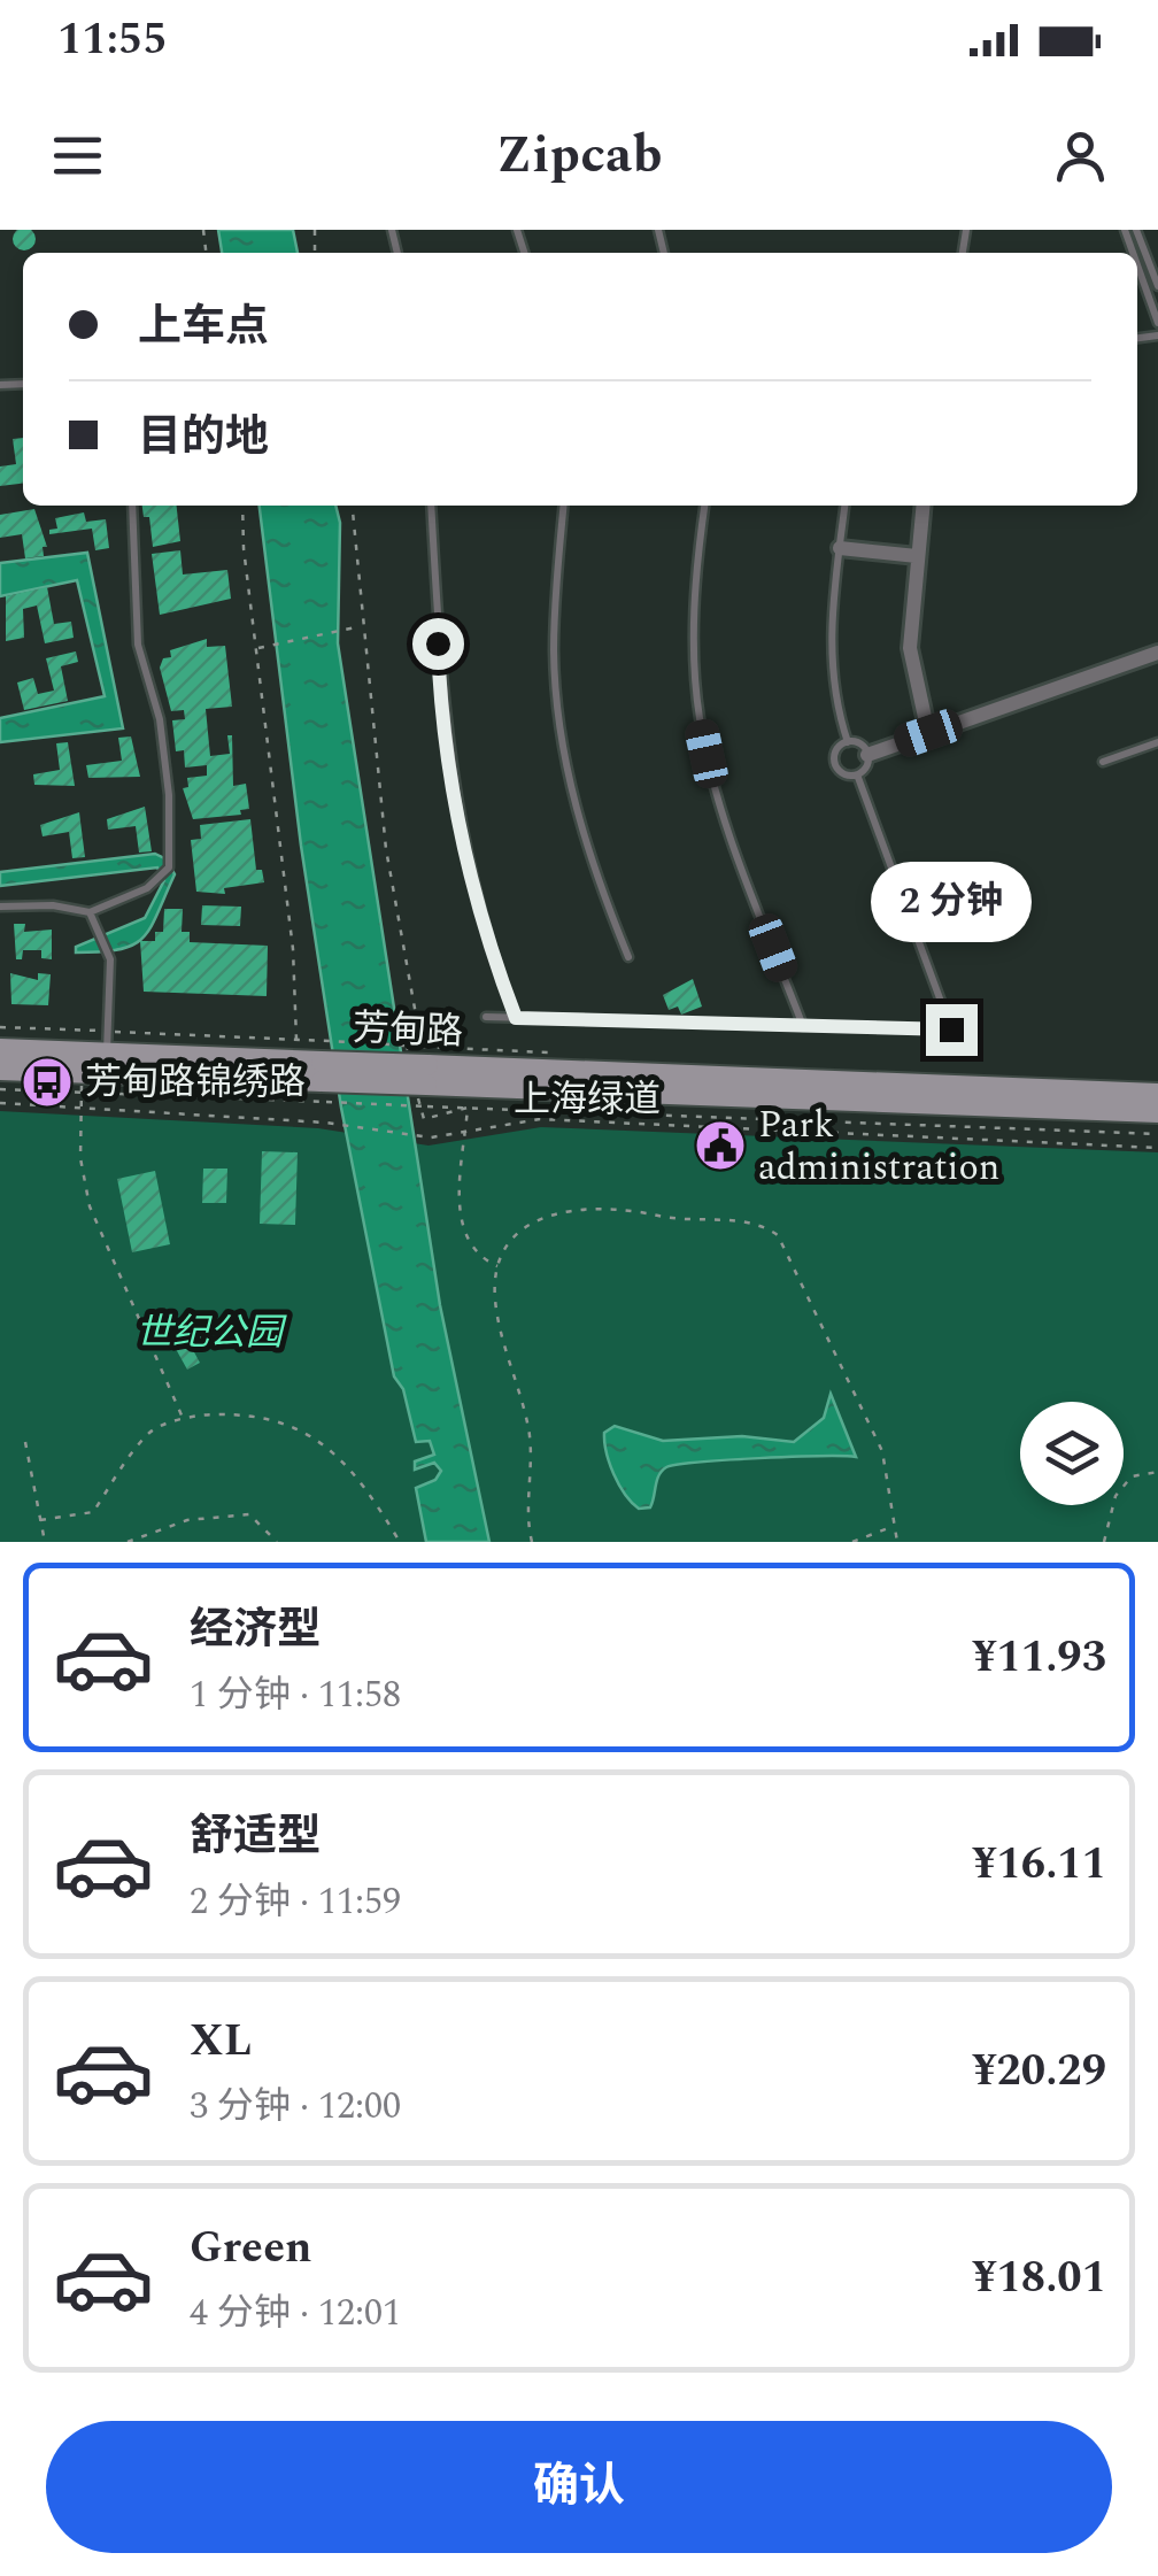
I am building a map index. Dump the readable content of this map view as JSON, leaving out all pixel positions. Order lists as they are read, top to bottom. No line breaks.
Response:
{"streets":{"main road":["芳甸路"],"path":["上海绿道"]},"parks":["世纪公园"],"places":{"bus stop":["芳甸路锦绣路"],"public building":["Park administration"]},"page":{"status":"11:55","header":"Zipcab","banner":["上车点","目的地"],"bubble":"2 分钟","list":[{"name":"经济型","note":"1 分钟 · 11:58","value":"¥11.93"},{"name":"舒适型","note":"2 分钟 · 11:59","value":"¥16.11"},{"name":"XL","note":"3 分钟 · 12:00","value":"¥20.29"},{"name":"Green","note":"4 分钟 · 12:01","value":"¥18.01"}],"buttons":"确认"}}
